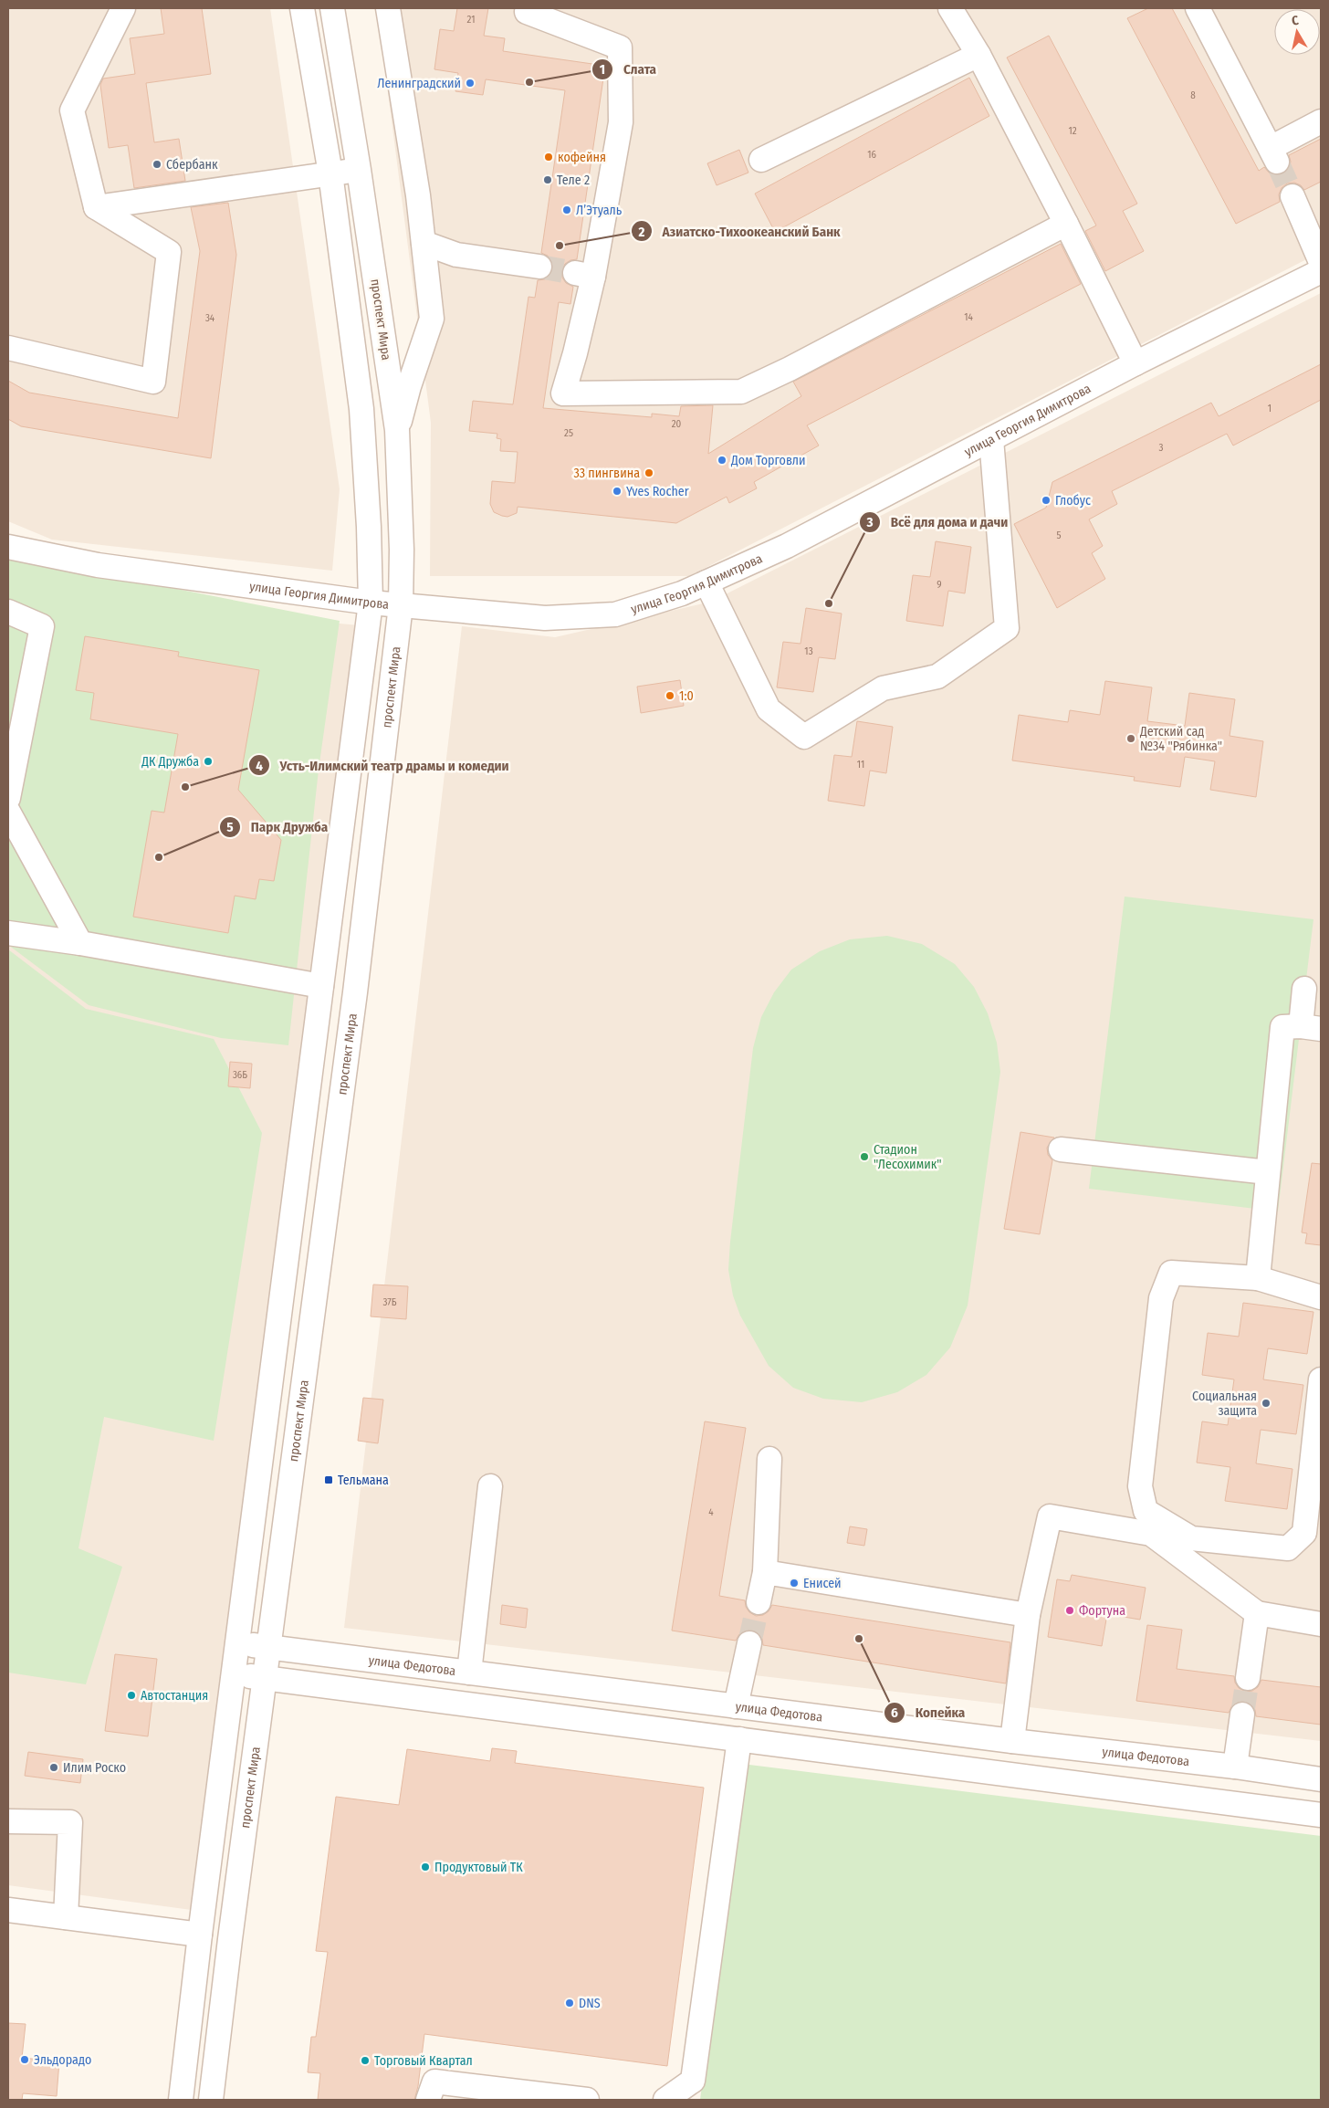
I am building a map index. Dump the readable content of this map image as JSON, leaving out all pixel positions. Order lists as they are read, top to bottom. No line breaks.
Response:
{"streets":{"street":["проспект Мира","улица Георгия Димитрова","улица Федотова"]},"crossings":[["проспект Мира","улица Георгия Димитрова"],["проспект Мира","улица Федотова"]],"places":{"other":["Слата","Ленинградский","кофейня","Сбербанк","Теле 2","Л’Этуаль","Азиатско-Тихоокеанский Банк","Дом Торговли","33 пингвина","Yves Rocher","Глобус","Всё для дома и дачи","1:0","Детский сад №34 \"Рябинка\"","ДК Дружба","Усть-Илимский театр драмы и комедии","Парк Дружба","Стадион \"Лесохимик\"","Социальная защита","Енисей","Фортуна","Копейка","Автостанция","Илим Роско","Продуктовый ТК","DNS","Эльдорадо","Торговый Квартал"],"transit":["Тельмана"]},"house_numbers":["21","8","12","16","14","34","1","20","25","3","5","9","13","11","36Б","37Б","4"],"north":"top"}
